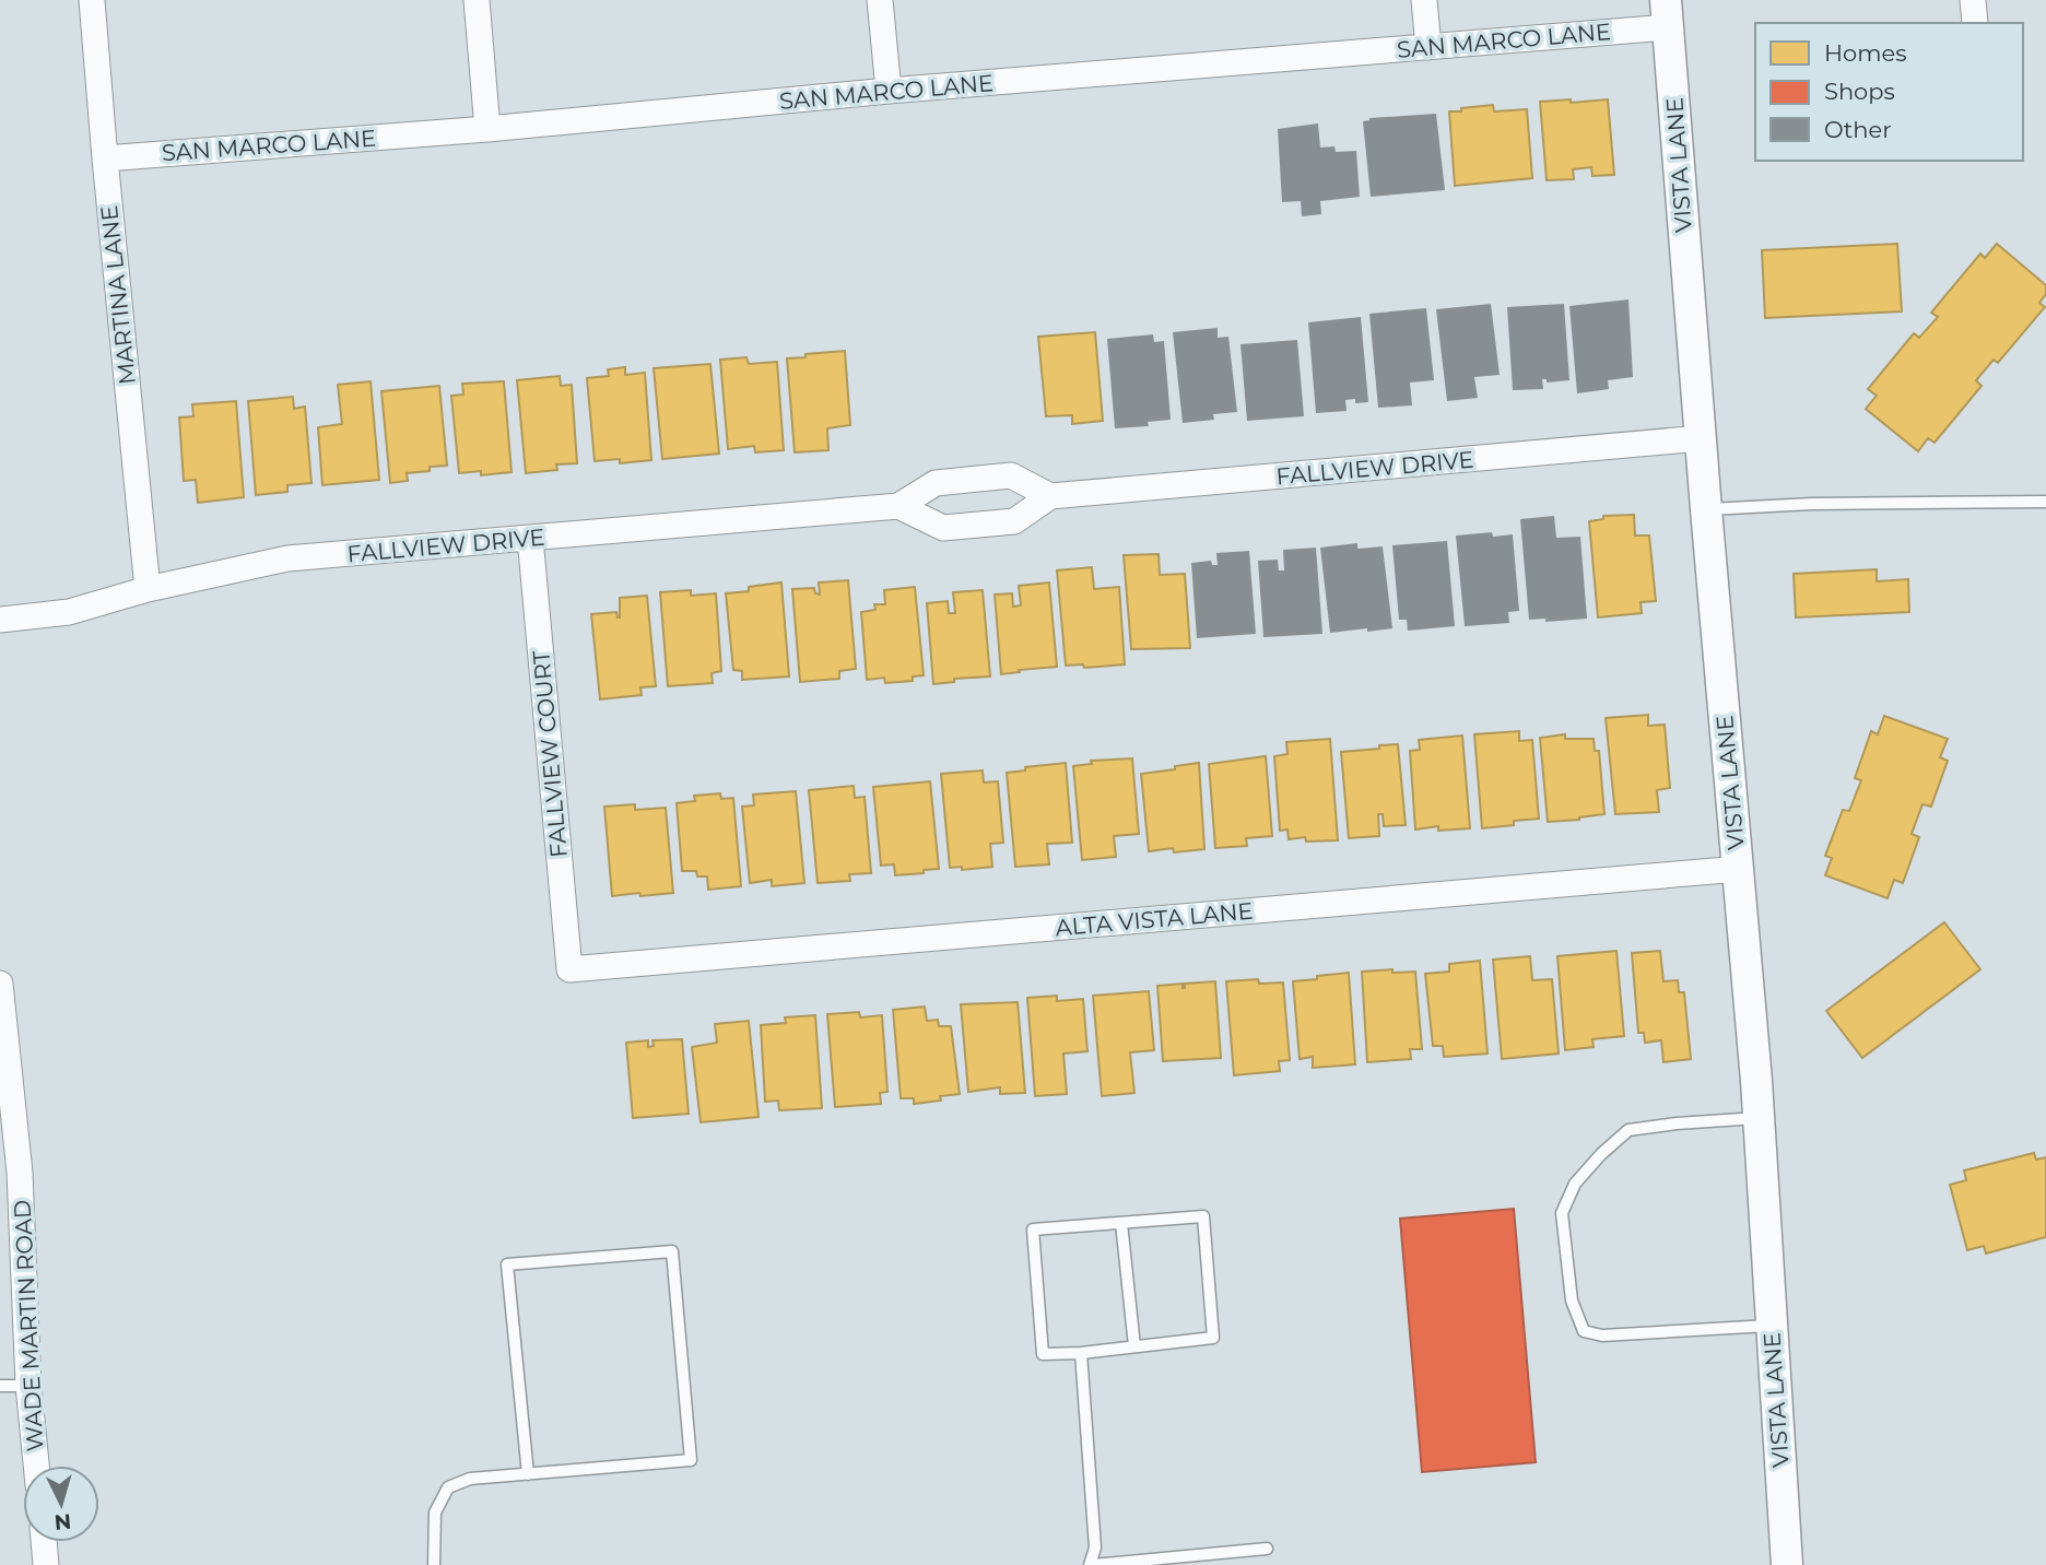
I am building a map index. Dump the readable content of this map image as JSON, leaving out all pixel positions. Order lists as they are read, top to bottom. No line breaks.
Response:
{"streets":{"street":["SAN MARCO LANE","VISTA LANE","MARTINA LANE","FALLVIEW DRIVE","FALLVIEW COURT","ALTA VISTA LANE","WADE MARTIN ROAD"]},"crossings":[["SAN MARCO LANE","VISTA LANE"],["SAN MARCO LANE","MARTINA LANE"],["VISTA LANE","FALLVIEW DRIVE"],["VISTA LANE","ALTA VISTA LANE"],["MARTINA LANE","FALLVIEW DRIVE"],["FALLVIEW DRIVE","FALLVIEW COURT"],["FALLVIEW COURT","ALTA VISTA LANE"]],"legend":["Homes","Shops","Other"],"north":"bottom"}
